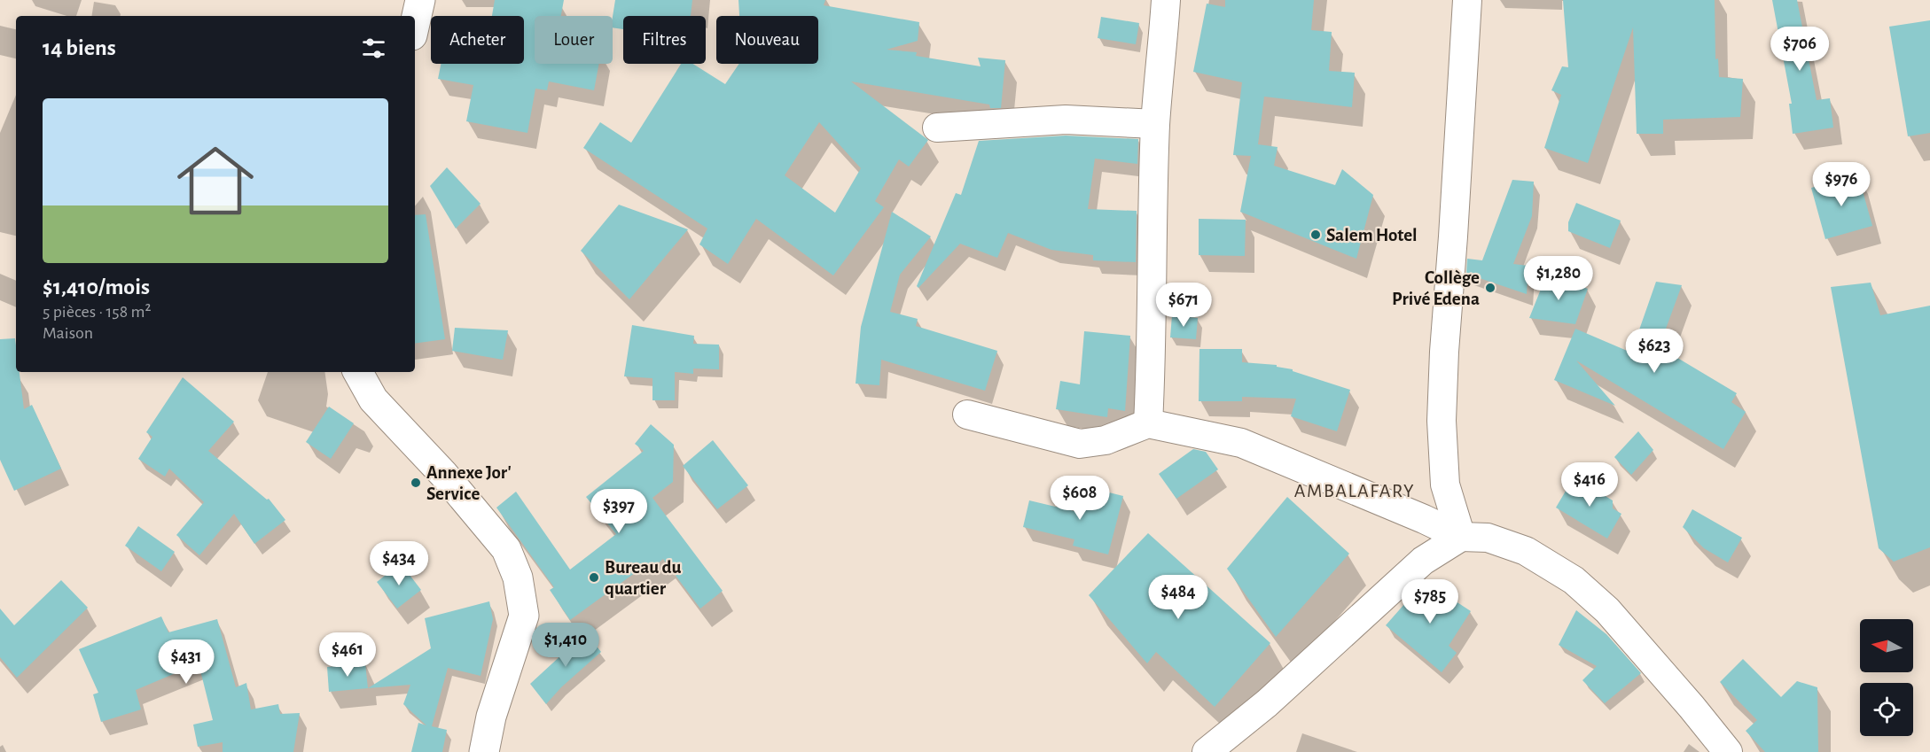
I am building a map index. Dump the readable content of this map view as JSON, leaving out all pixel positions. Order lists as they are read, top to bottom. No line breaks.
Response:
{"districts":["AMBALAFARY"],"places":["Salem Hotel","Collège Privé Edena","Annexe Jor' Service","Bureau du quartier"],"north":"left","page":{"chip":["Acheter","Louer","Filtres","Nouveau"],"heading":"14 biens","price":["$706","$976","$1,280","$671","$623","$416","$608","$397","$434","$484","$785","$1,410","$461","$431"],"list":[{"name":"$1,410/mois","note":"5 pièces · 158 m² · Maison"}]}}
